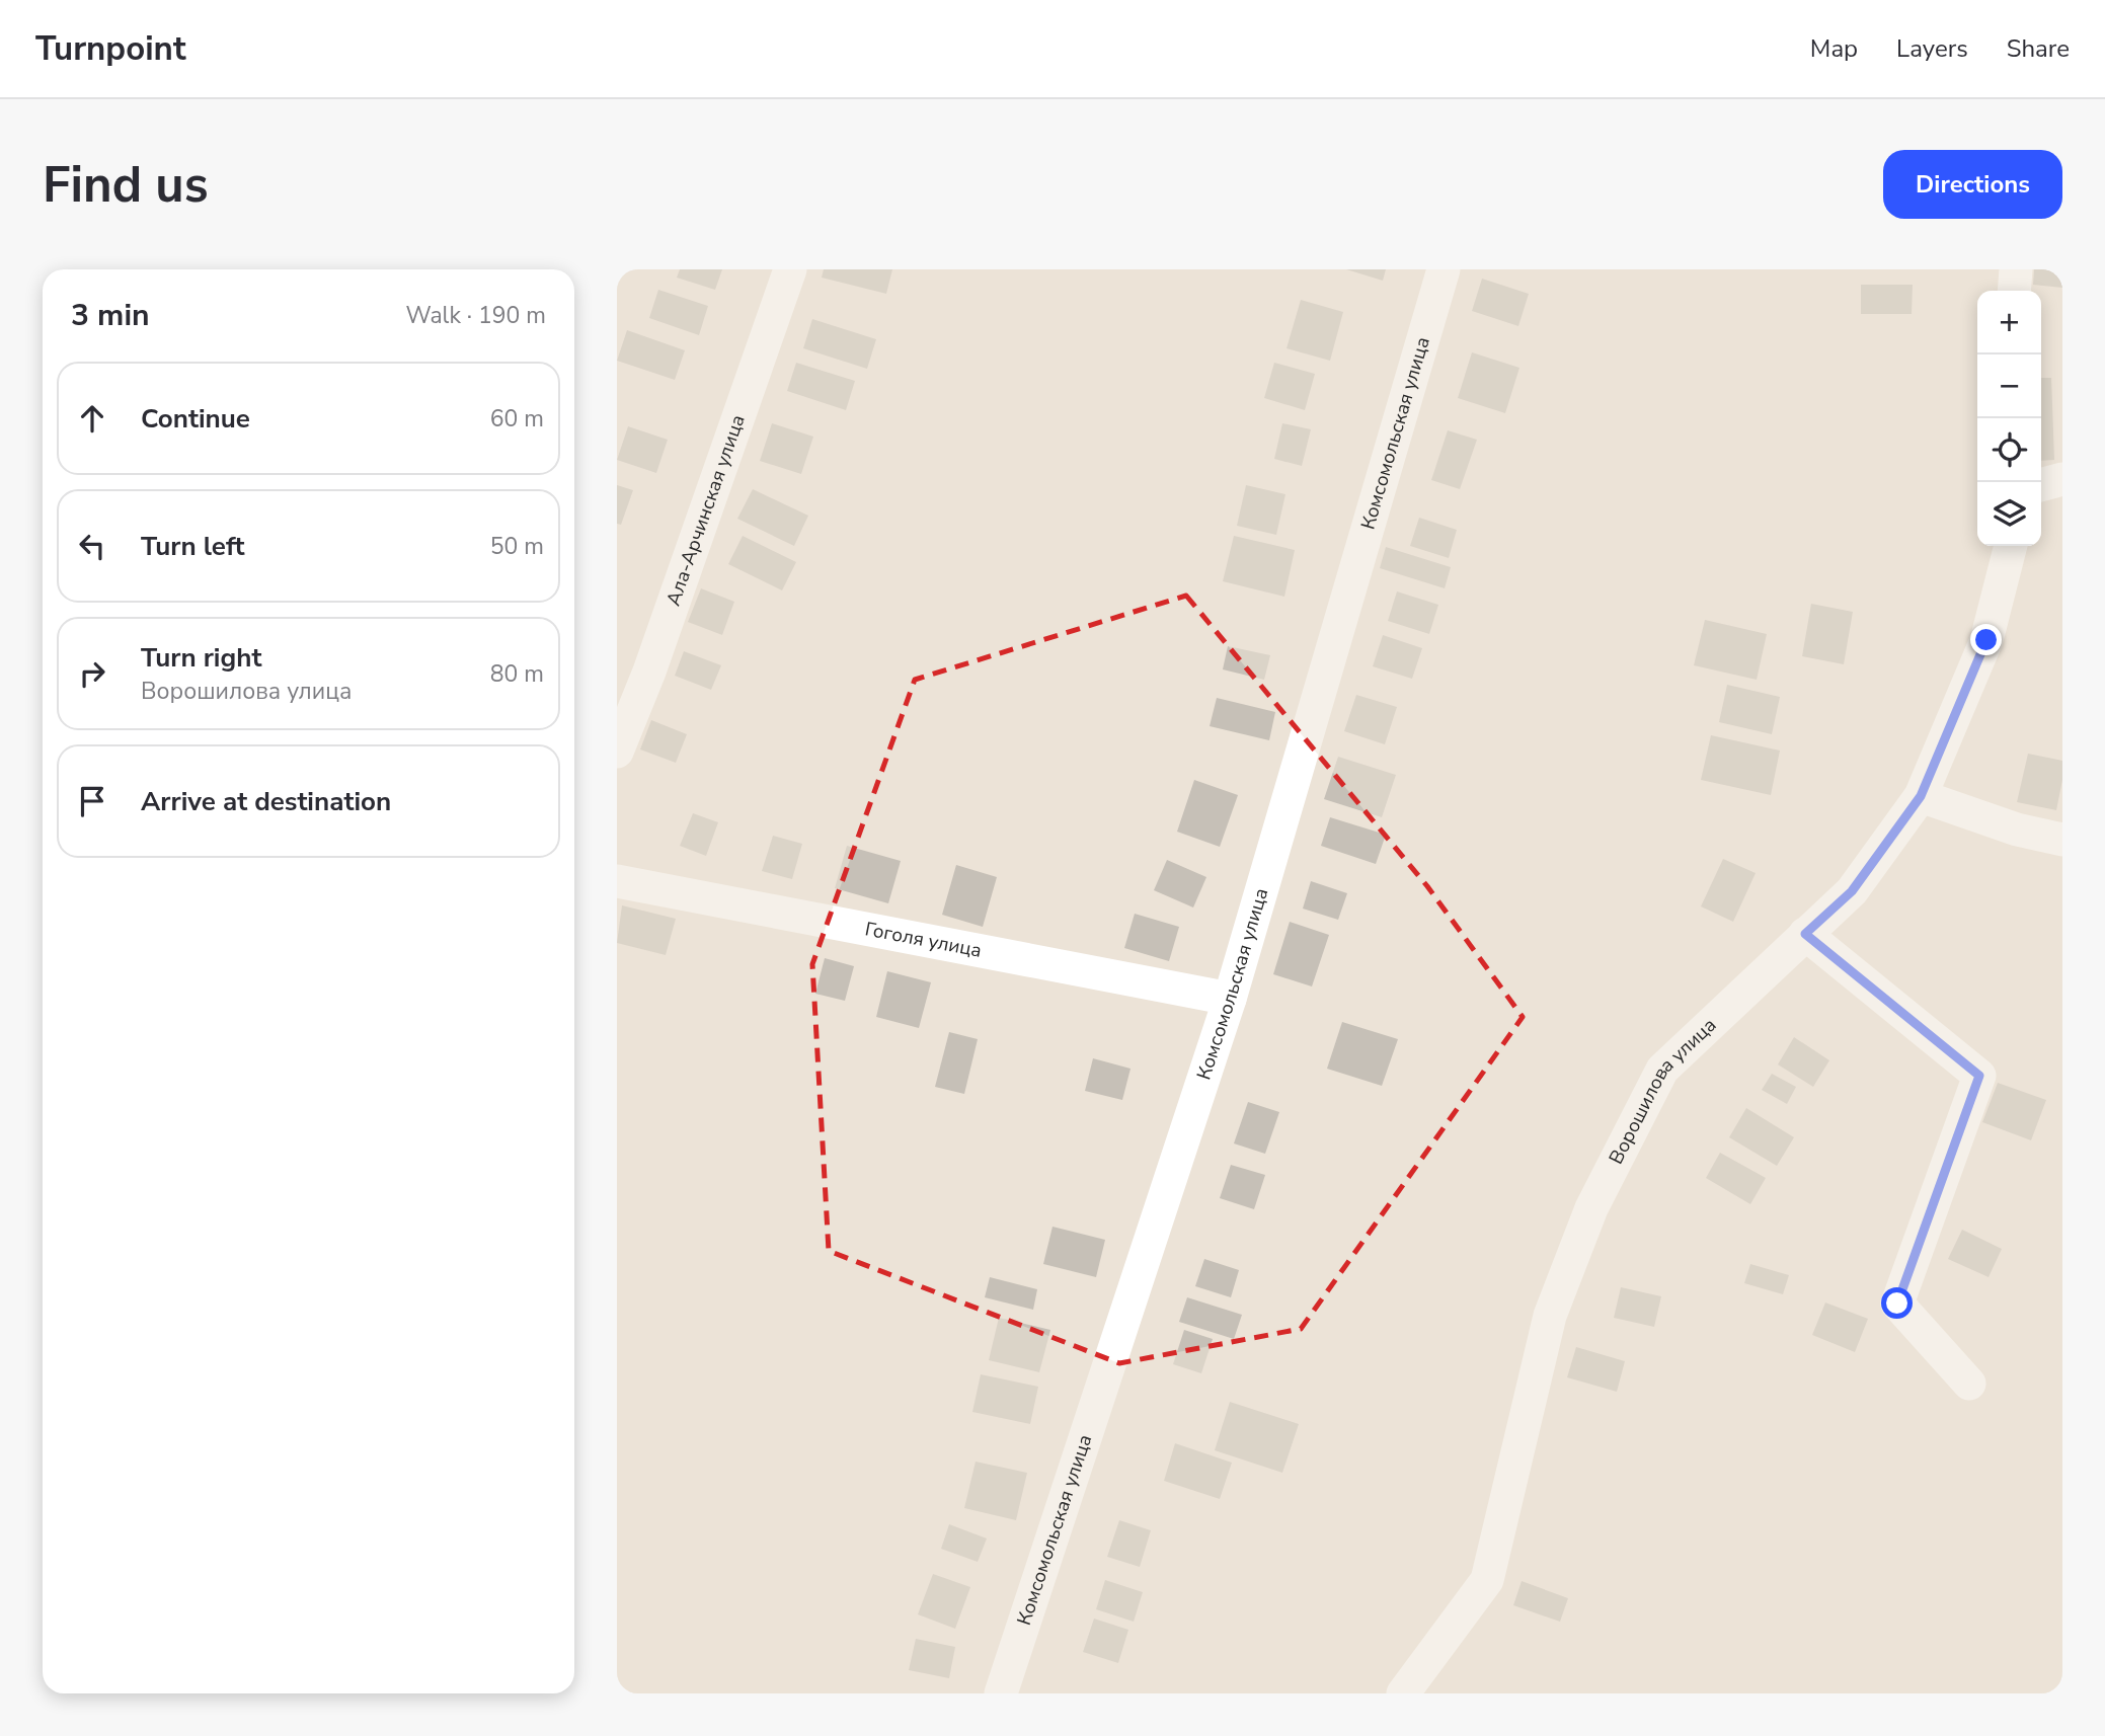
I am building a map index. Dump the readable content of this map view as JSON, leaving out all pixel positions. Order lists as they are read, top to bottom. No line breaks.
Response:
{"streets":{"street":["Комсомольская улица","Ала-Арчинская улица","Гоголя улица","Ворошилова улица"]},"crossings":[["Комсомольская улица","Гоголя улица"]],"page":{"header":"Turnpoint","nav":["Map","Layers","Share"],"buttons":"Directions","title":"Find us","heading":["3 min","Walk · 190 m"],"map_buttons":["+","−"],"list":[["Continue","60 m"],["Turn left","50 m"],["Turn right","Ворошилова улица","80 m"],"Arrive at destination"]}}
